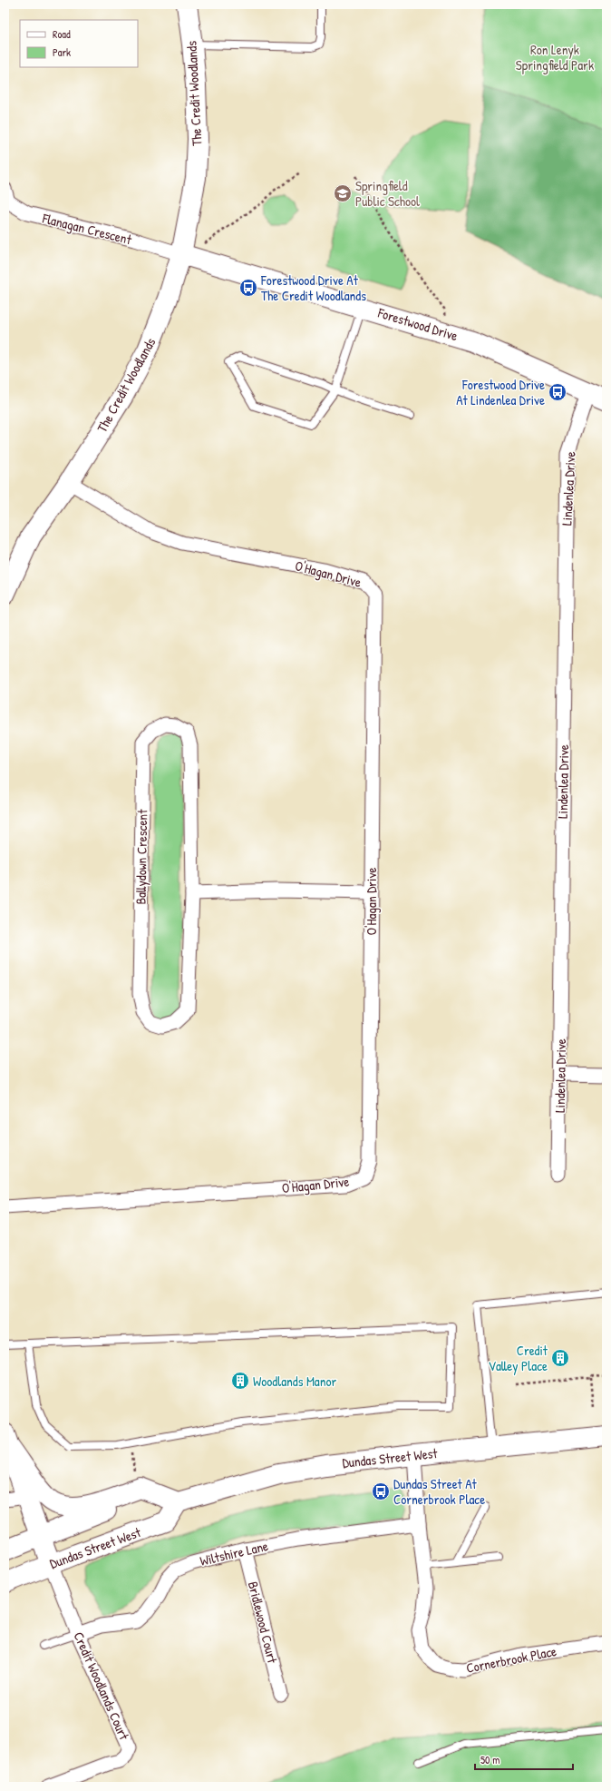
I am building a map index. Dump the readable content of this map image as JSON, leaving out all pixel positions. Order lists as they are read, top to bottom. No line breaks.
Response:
{"streets":{"street":["The Credit Woodlands","Flanagan Crescent","Forestwood Drive","Lindenlea Drive","O'Hagan Drive","Ballydown Crescent","Dundas Street West","Wiltshire Lane","Bridlewood Court","Cornerbrook Place","Credit Woodlands Court"]},"crossings":[["The Credit Woodlands","Flanagan Crescent"],["The Credit Woodlands","Forestwood Drive"],["The Credit Woodlands","O'Hagan Drive"],["Flanagan Crescent","Forestwood Drive"],["Forestwood Drive","Lindenlea Drive"],["Dundas Street West","Cornerbrook Place"],["Dundas Street West","Credit Woodlands Court"],["Wiltshire Lane","Bridlewood Court"],["Wiltshire Lane","Cornerbrook Place"],["Wiltshire Lane","Credit Woodlands Court"]],"parks":["Ron Lenyk Springfield Park"],"places":{"school or university":["Springfield Public School"],"bus stop":["Forestwood Drive At The Credit Woodlands","Forestwood Drive At Lindenlea Drive","Dundas Street At Cornerbrook Place"],"building":["Credit Valley Place","Woodlands Manor"]},"legend":["Road","Park"],"scale_bar":"50 m"}
